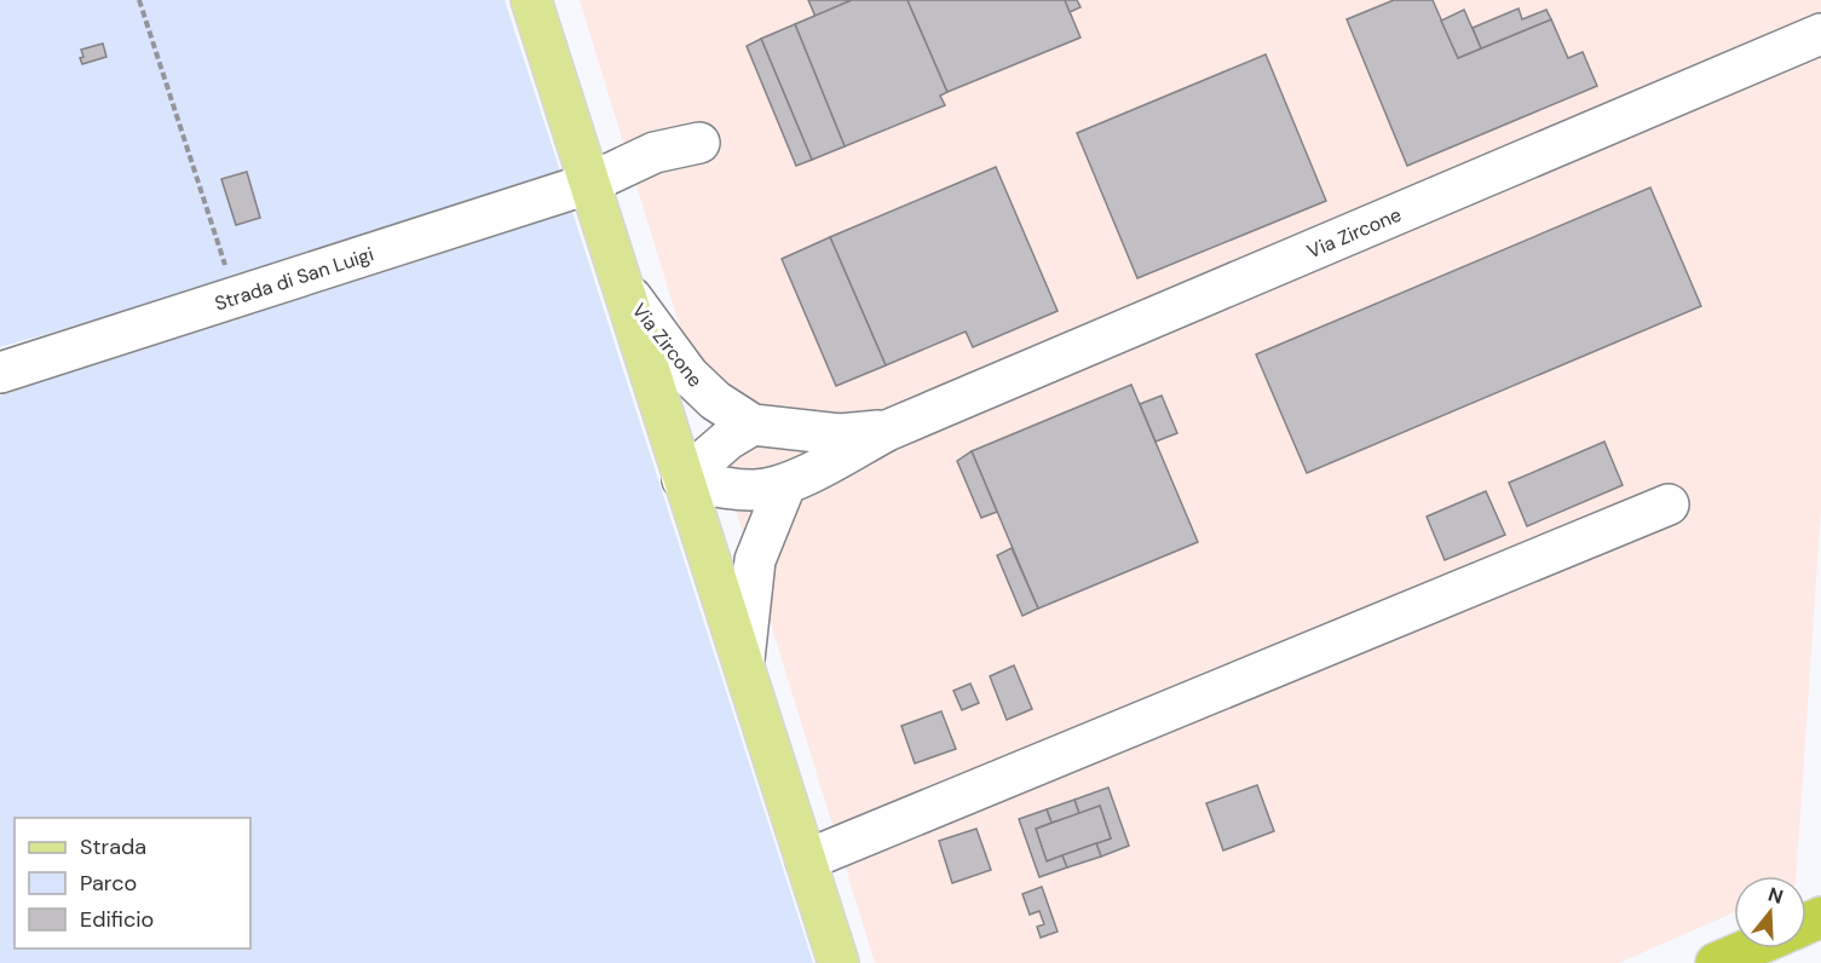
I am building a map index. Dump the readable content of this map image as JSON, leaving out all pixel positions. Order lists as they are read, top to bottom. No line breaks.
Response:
{"streets":{"street":["Via Zircone","Strada di San Luigi"]},"legend":["Strada","Parco","Edificio"],"north":"top"}
